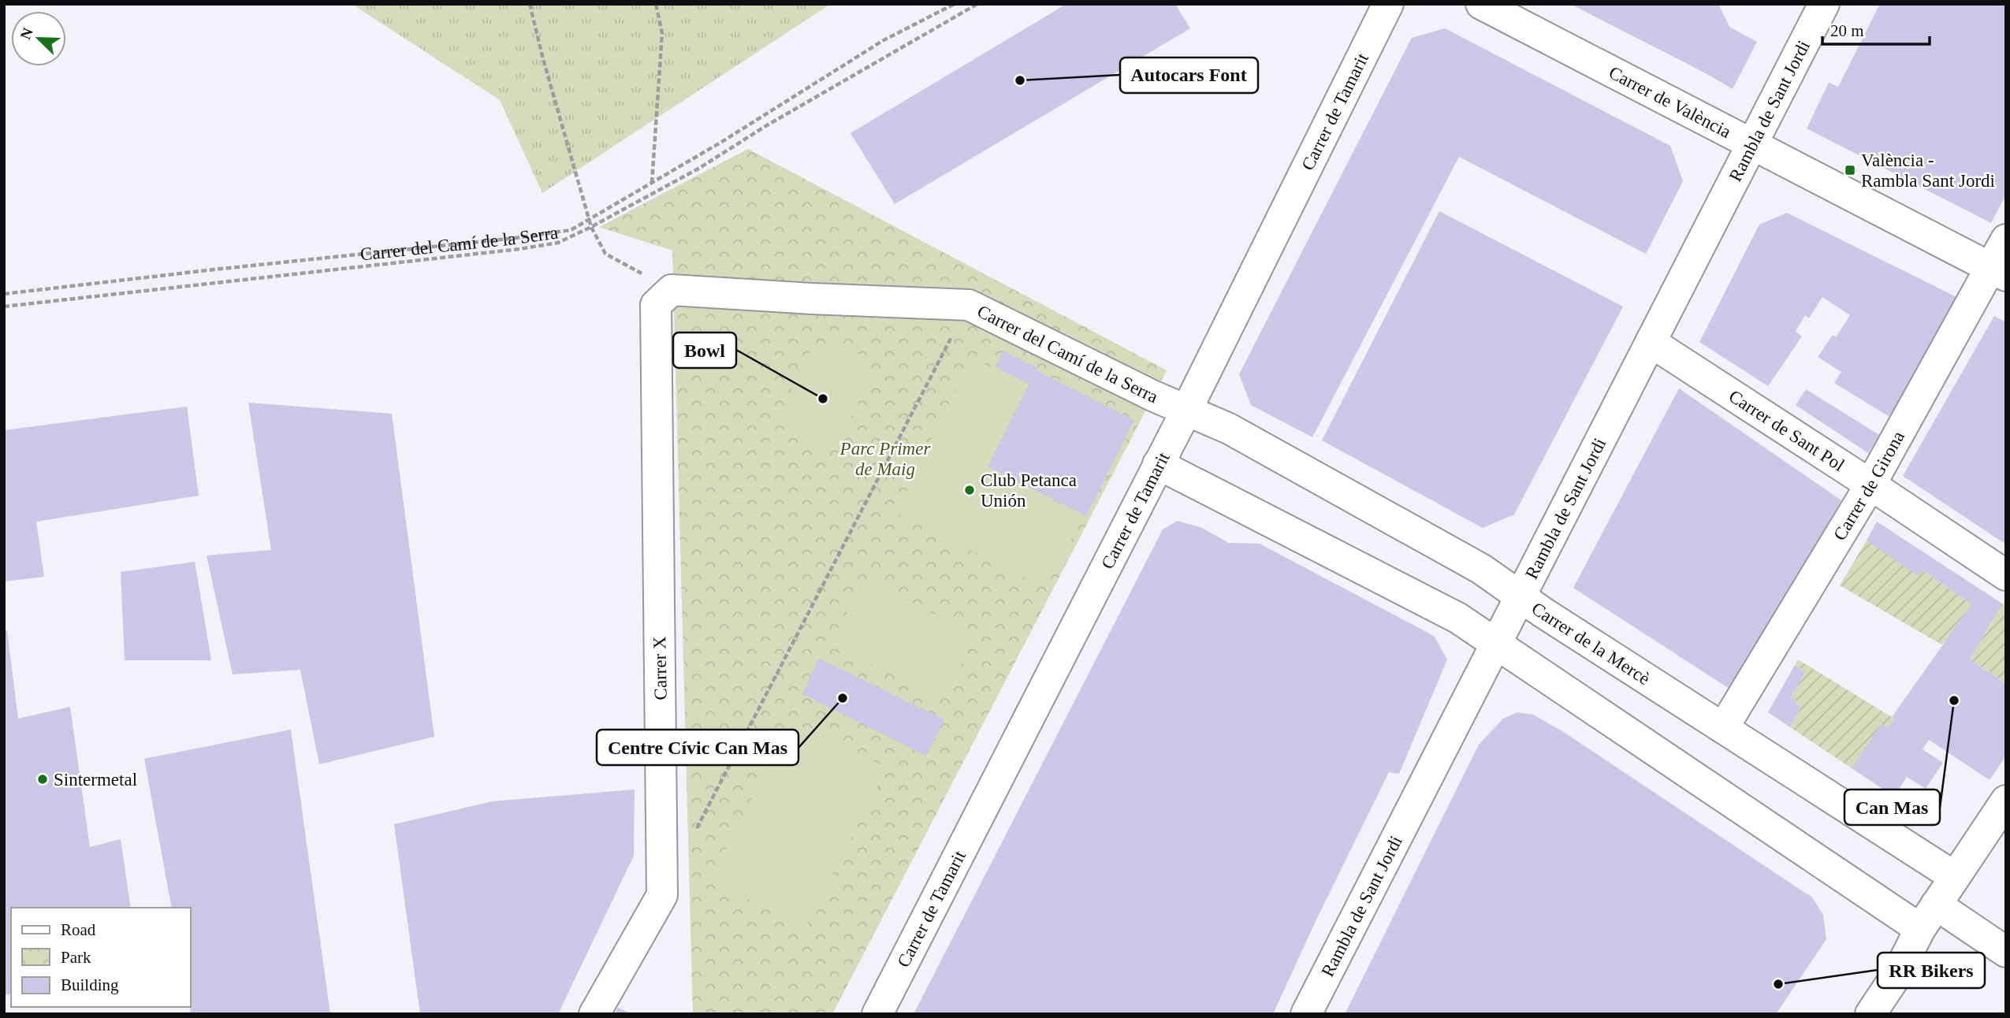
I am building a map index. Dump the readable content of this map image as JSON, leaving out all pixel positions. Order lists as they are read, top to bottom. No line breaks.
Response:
{"streets":{"street":["Carrer de València","Carrer de Tamarit","Rambla de Sant Jordi","Carrer del Camí de la Serra","Carrer de Sant Pol","Carrer de Girona","Carrer de la Mercè","Carrer X"]},"crossings":[["Carrer de València","Rambla de Sant Jordi"],["Carrer de València","Carrer de Girona"],["Carrer de Tamarit","Carrer del Camí de la Serra"],["Carrer de Tamarit","Carrer de la Mercè"],["Rambla de Sant Jordi","Carrer de Sant Pol"],["Rambla de Sant Jordi","Carrer de la Mercè"],["Carrer del Camí de la Serra","Carrer de la Mercè"],["Carrer del Camí de la Serra","Carrer X"],["Carrer de Sant Pol","Carrer de Girona"],["Carrer de Girona","Carrer de la Mercè"]],"parks":["Parc Primer de Maig"],"places":{"other":["Autocars Font","Bowl","Club Petanca Unión","Centre Cívic Can Mas","Can Mas","Sintermetal","RR Bikers"],"transit":["València - Rambla Sant Jordi"]},"legend":["Road","Park","Building"],"scale_bar":"20 m","north":"top left"}
